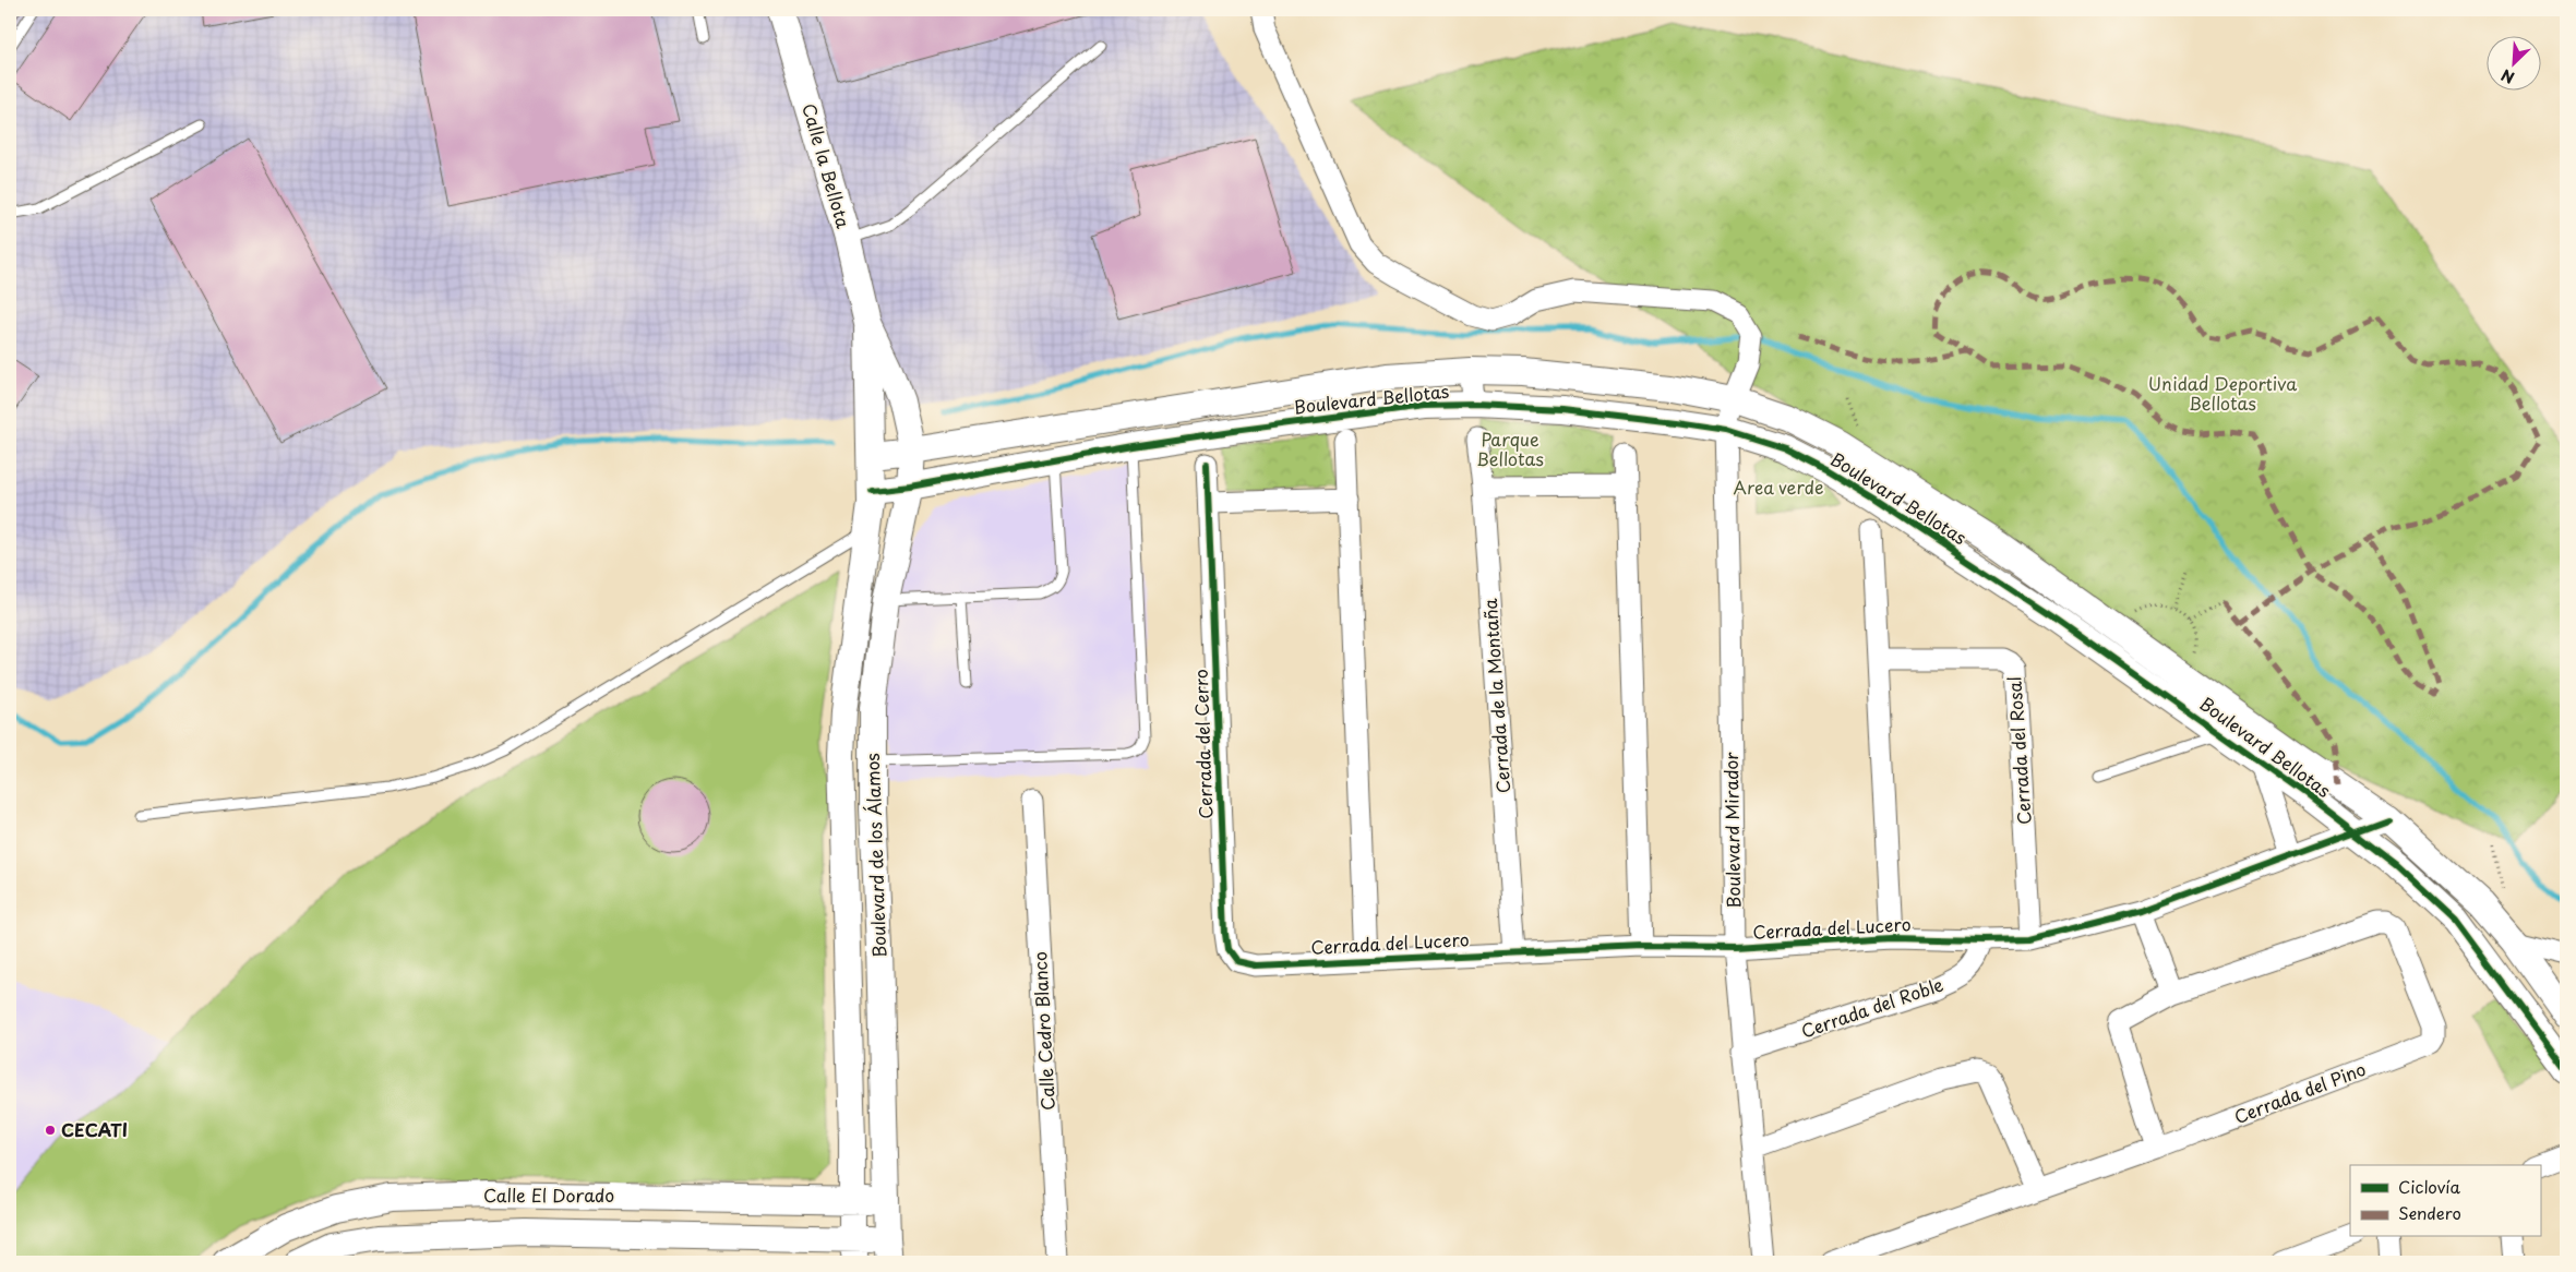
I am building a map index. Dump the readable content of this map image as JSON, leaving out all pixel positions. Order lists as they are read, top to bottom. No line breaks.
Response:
{"streets":{"street":["Calle la Bellota","Boulevard Bellotas","Cerrada de la Montaña","Cerrada del Cerro","Cerrada del Rosal","Boulevard Mirador","Boulevard de los Álamos","Cerrada del Lucero","Cerrada del Roble","Calle Cedro Blanco","Cerrada del Pino","Calle El Dorado"]},"crossings":[["Calle la Bellota","Boulevard Bellotas"],["Calle la Bellota","Boulevard de los Álamos"],["Boulevard Bellotas","Boulevard Mirador"],["Boulevard Bellotas","Boulevard de los Álamos"],["Boulevard Bellotas","Cerrada del Lucero"],["Cerrada de la Montaña","Cerrada del Lucero"],["Cerrada del Cerro","Cerrada del Lucero"],["Cerrada del Rosal","Cerrada del Lucero"],["Boulevard Mirador","Cerrada del Lucero"],["Boulevard Mirador","Cerrada del Roble"],["Boulevard de los Álamos","Calle El Dorado"],["Cerrada del Lucero","Cerrada del Roble"]],"parks":["Unidad Deportiva Bellotas","Parque Bellotas","Area verde"],"places":["CECATI"],"legend":["Ciclovía","Sendero"],"north":"bottom left"}
